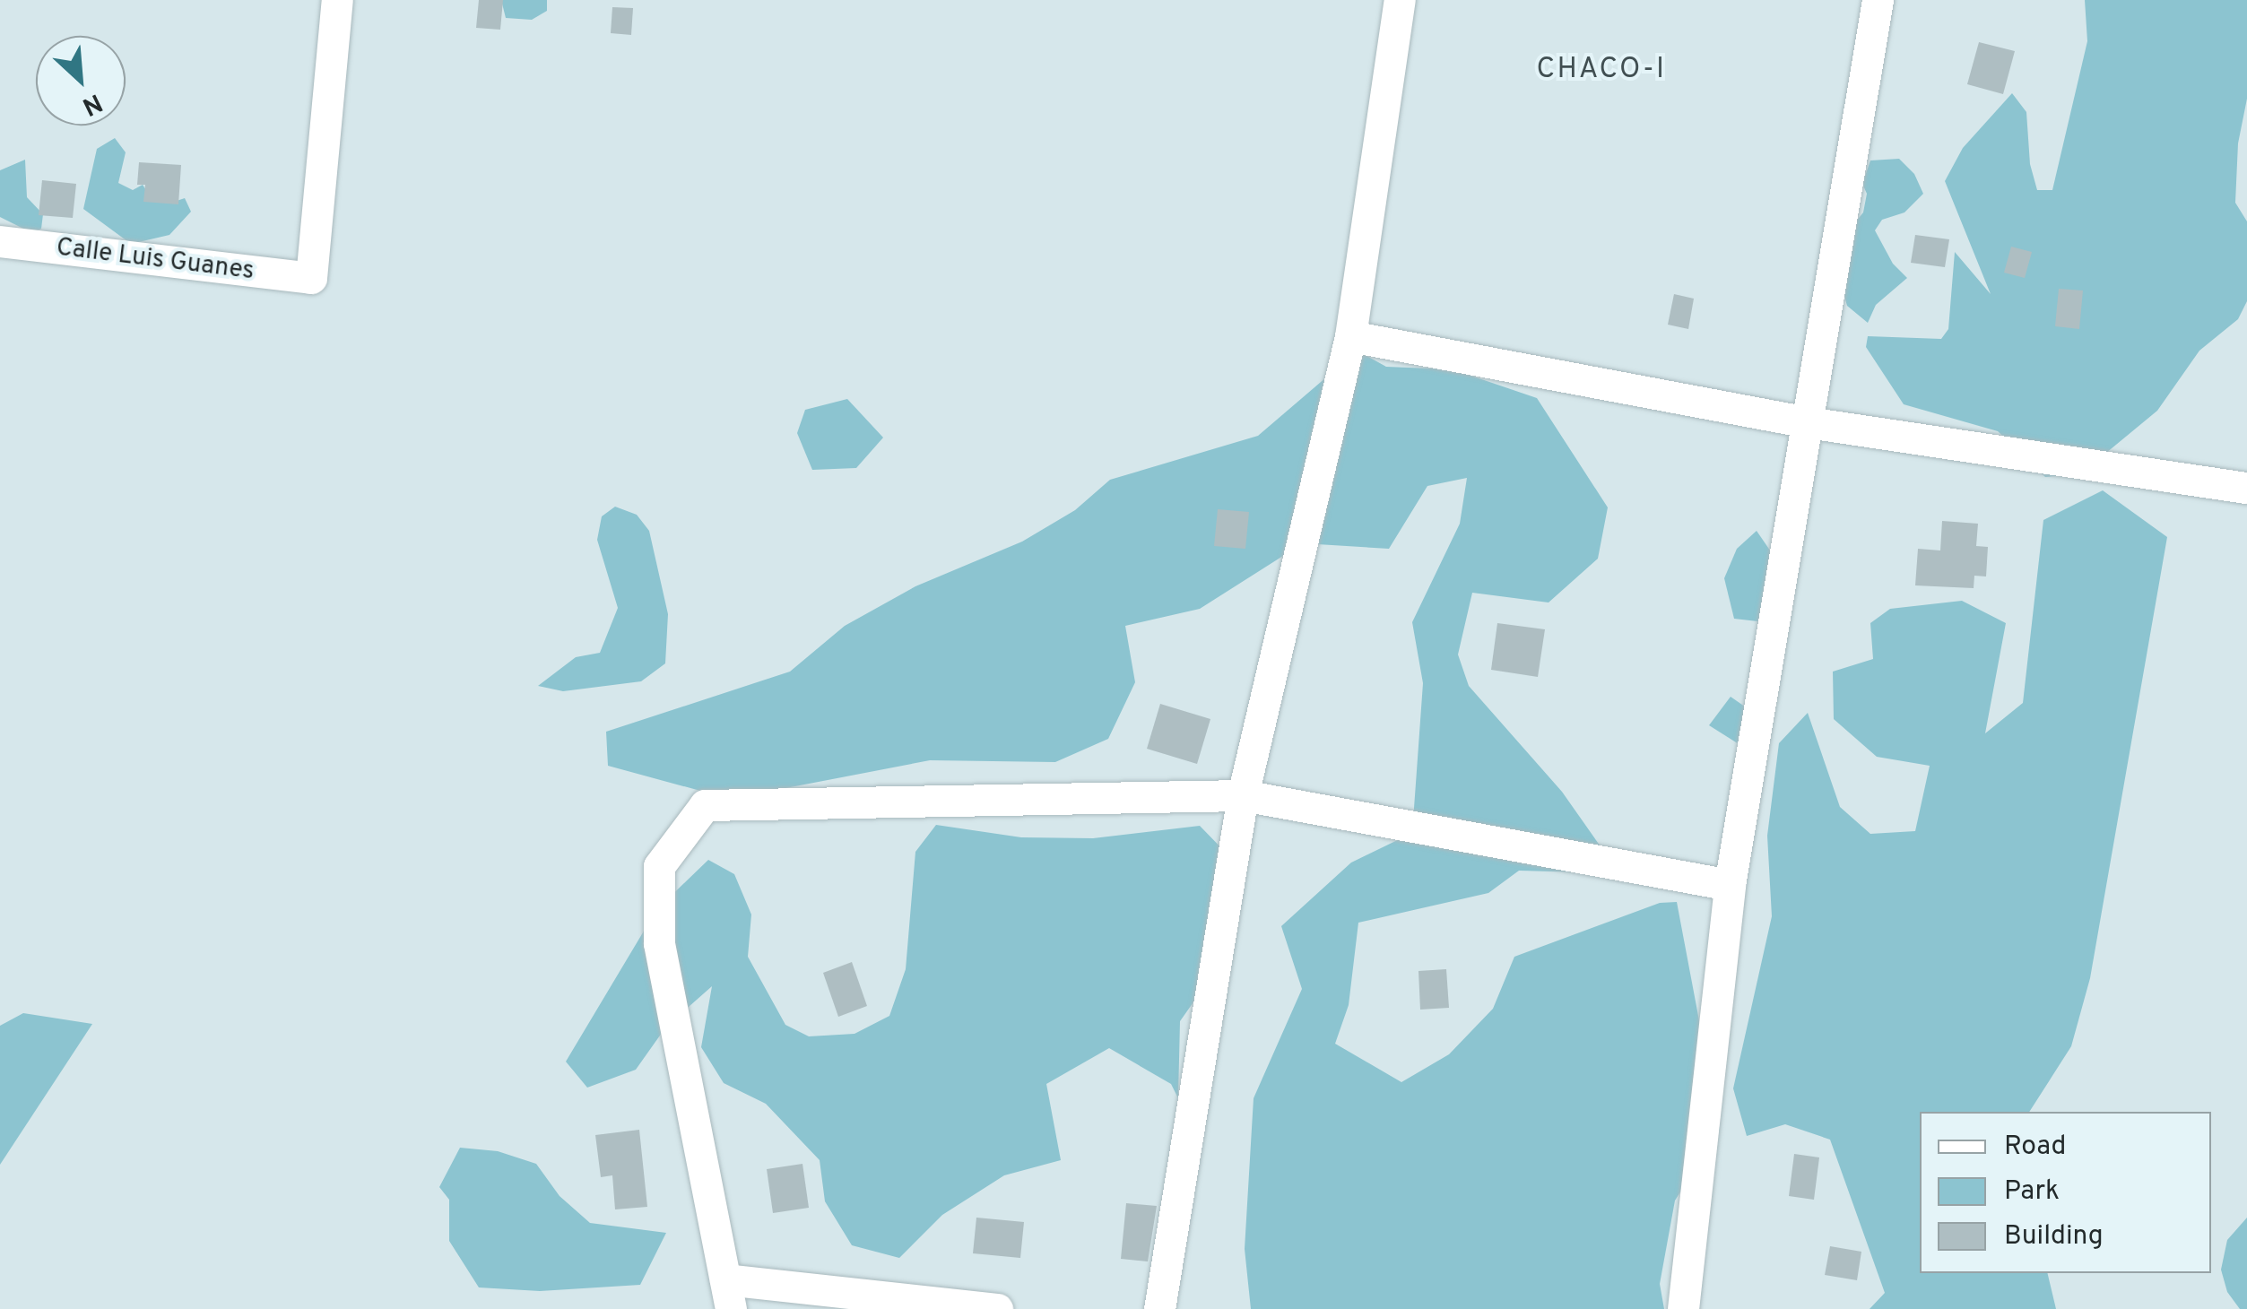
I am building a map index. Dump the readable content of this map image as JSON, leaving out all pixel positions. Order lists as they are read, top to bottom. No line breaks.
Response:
{"streets":{"street":["Calle Luis Guanes"]},"districts":["CHACO-I"],"legend":["Road","Park","Building"],"north":"bottom right"}
